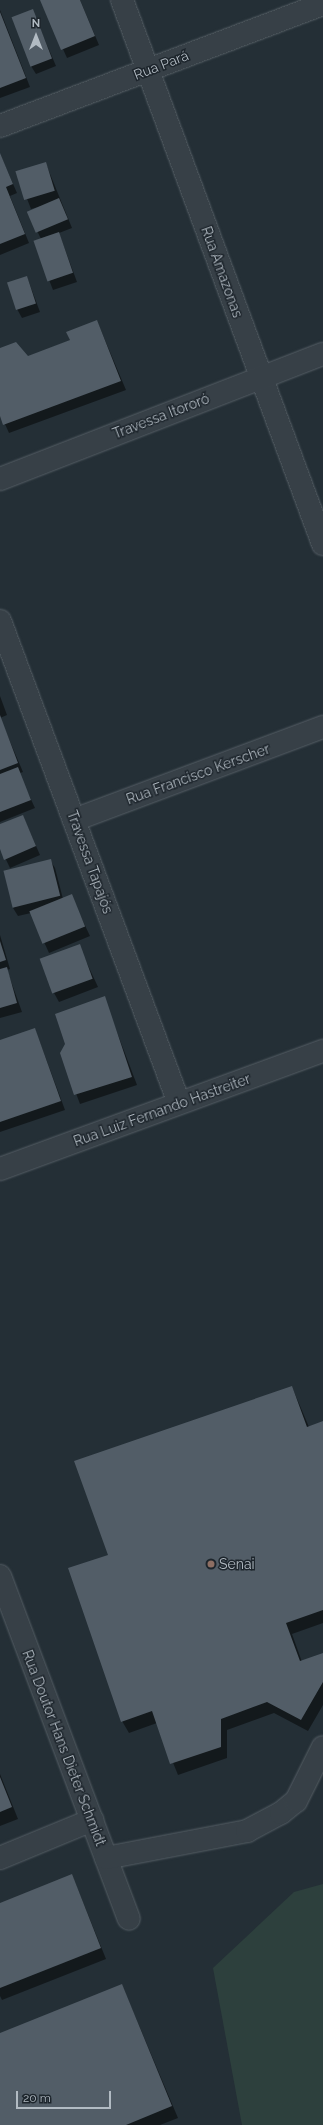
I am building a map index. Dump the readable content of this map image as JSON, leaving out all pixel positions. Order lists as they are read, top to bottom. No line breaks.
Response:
{"streets":{"street":["Rua Pará","Rua Amazonas","Travessa Itororó","Rua Francisco Kerscher","Travessa Tapajós","Rua Luiz Fernando Hastreiter","Rua Doutor Hans Dieter Schmidt"]},"crossings":[["Rua Pará","Rua Amazonas"],["Rua Amazonas","Travessa Itororó"],["Rua Francisco Kerscher","Travessa Tapajós"],["Travessa Tapajós","Rua Luiz Fernando Hastreiter"]],"places":["Senai"],"scale_bar":"20 m","north":"top"}
